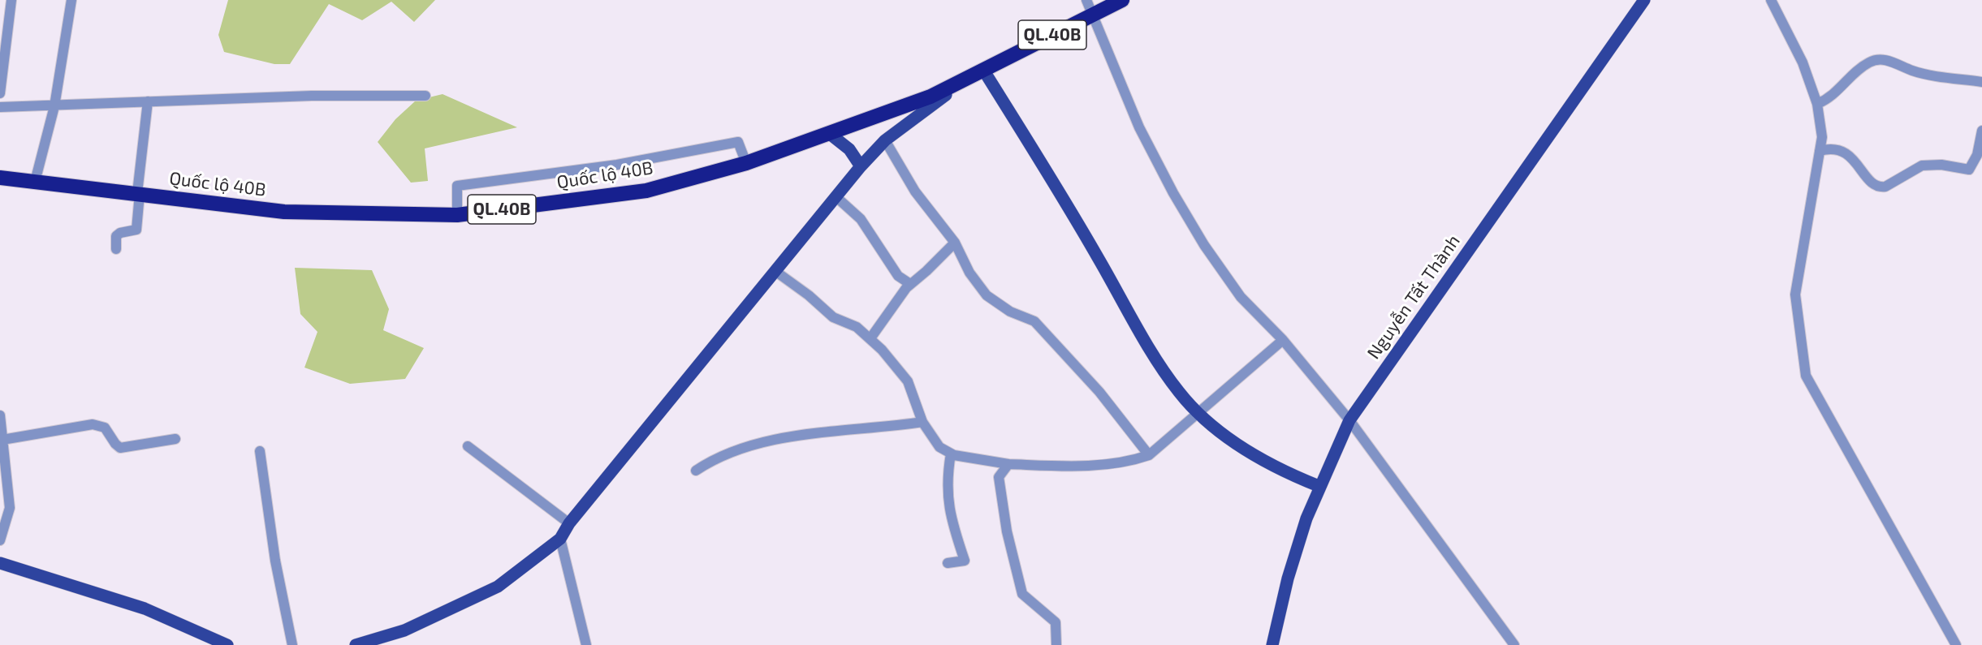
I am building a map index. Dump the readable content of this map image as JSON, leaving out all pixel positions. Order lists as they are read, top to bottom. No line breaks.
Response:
{"streets":{"highway":["QL.40B","Quốc lộ 40B"],"main road":["Nguyễn Tất Thành"]}}
